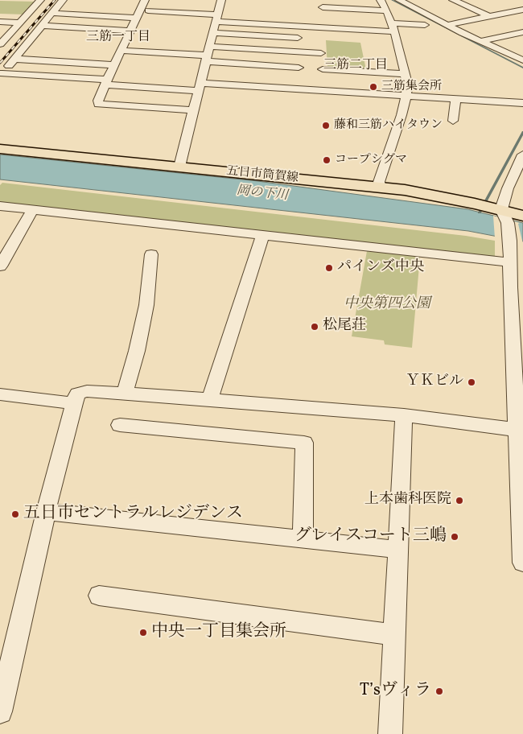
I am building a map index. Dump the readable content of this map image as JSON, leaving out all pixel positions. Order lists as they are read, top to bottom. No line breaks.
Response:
{"streets":{"main road":["五日市筒賀線"]},"districts":["三筋一丁目","三筋二丁目"],"water":["岡の下川"],"parks":["中央第四公園"],"places":["三筋集会所","藤和三筋ハイタウン","コープシグマ","パインズ中央","松尾荘","ＹＫビル","上本歯科医院","五日市セントラルレジデンス","グレイスコート三嶋","中央一丁目集会所","T’sヴィラ"]}
